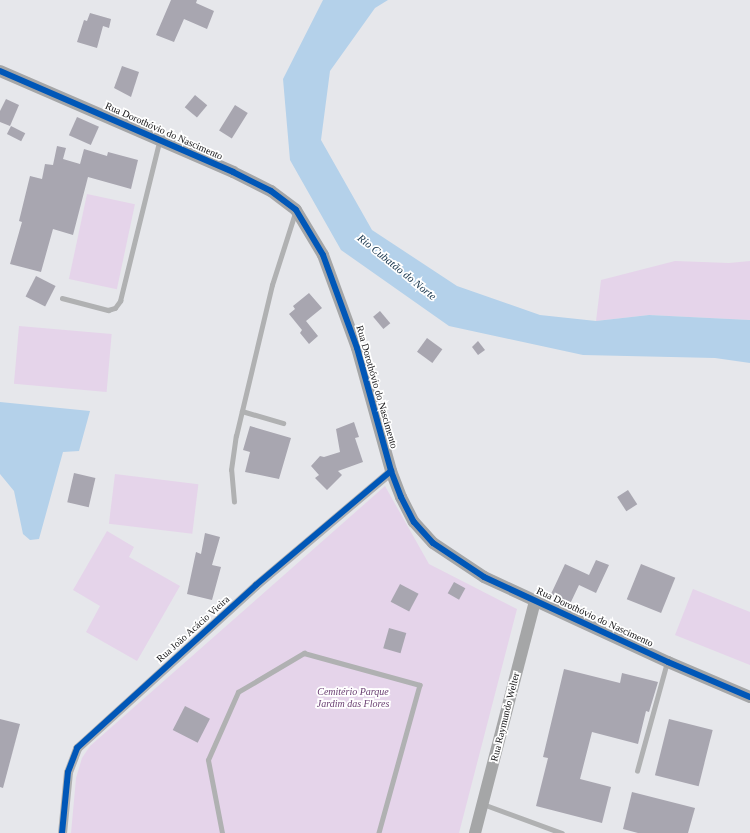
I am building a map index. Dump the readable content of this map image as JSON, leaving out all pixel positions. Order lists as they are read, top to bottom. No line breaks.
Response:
{"streets":{"street":["Rua Dorothóvio do Nascimento","Rua João Acácio Vieira","Rua Raymundo Welter"]},"crossings":[["Rua Dorothóvio do Nascimento","Rua João Acácio Vieira"],["Rua Dorothóvio do Nascimento","Rua Raymundo Welter"]],"water":["Rio Cubatão do Norte"],"parks":["Cemitério Parque Jardim das Flores"]}
